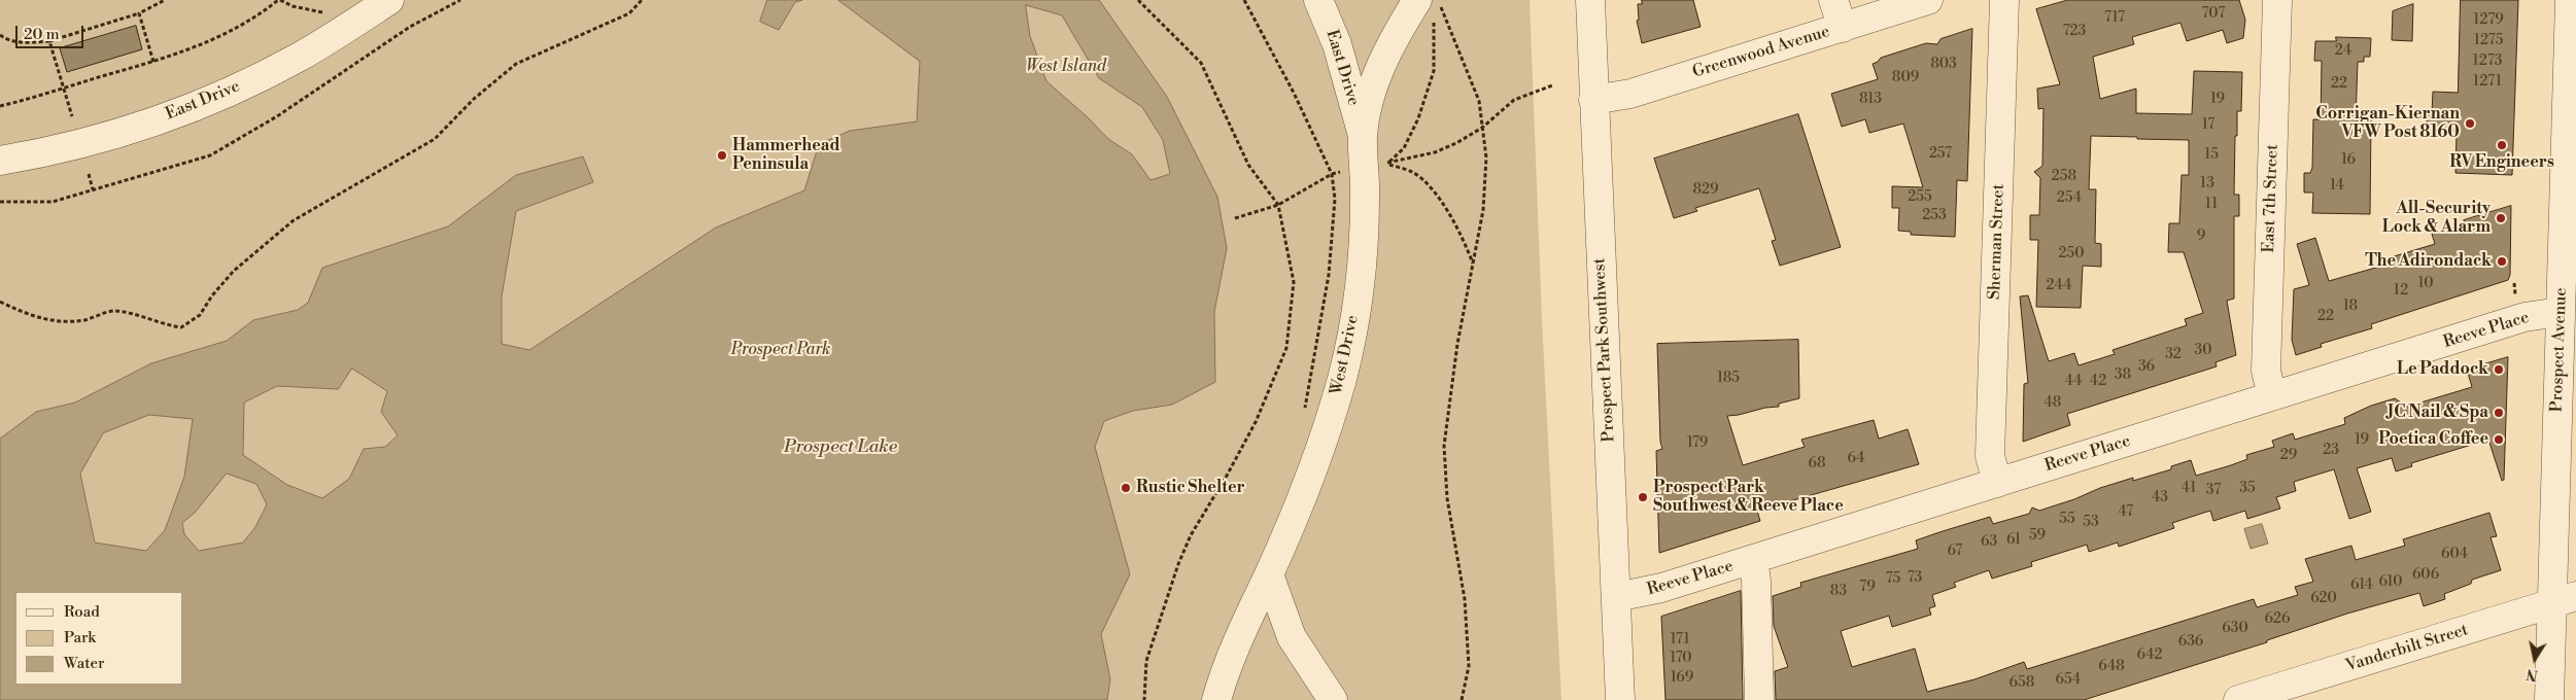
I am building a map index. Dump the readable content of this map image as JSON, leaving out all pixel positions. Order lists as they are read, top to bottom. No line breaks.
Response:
{"streets":{"street":["Greenwood Avenue","East Drive","East 7th Street","Sherman Street","Reeve Place","Prospect Park Southwest","Prospect Avenue","West Drive","Vanderbilt Street"]},"crossings":[["Greenwood Avenue","Prospect Park Southwest"],["East Drive","West Drive"],["East 7th Street","Reeve Place"],["Sherman Street","Reeve Place"],["Reeve Place","Prospect Park Southwest"],["Reeve Place","Prospect Avenue"],["Prospect Avenue","Vanderbilt Street"]],"water":["Prospect Lake"],"parks":["West Island","Prospect Park"],"places":["Corrigan-Kiernan VFW Post 8160","RV Engineers","Hammerhead Peninsula","All-Security Lock & Alarm","The Adirondack","Le Paddock","JC Nail & Spa","Poetica Coffee","Rustic Shelter","Prospect Park Southwest & Reeve Place"],"house_numbers":["707","717","1279","723","1275","24","1273","803","809","1271","22","813","19","17","257","15","16","258","13","14","829","255","254","11","253","9","250","10","244","12","18","22","30","32","36","38","185","44","42","48","19","179","23","29","64","68","41","35","37","43","47","55","53","59","61","63","67","604","606","73","75","610","614","79","83","620","626","630","171","636","642","170","648","169","654","658"],"legend":["Road","Park","Water"],"scale_bar":"20 m","north":"bottom"}
